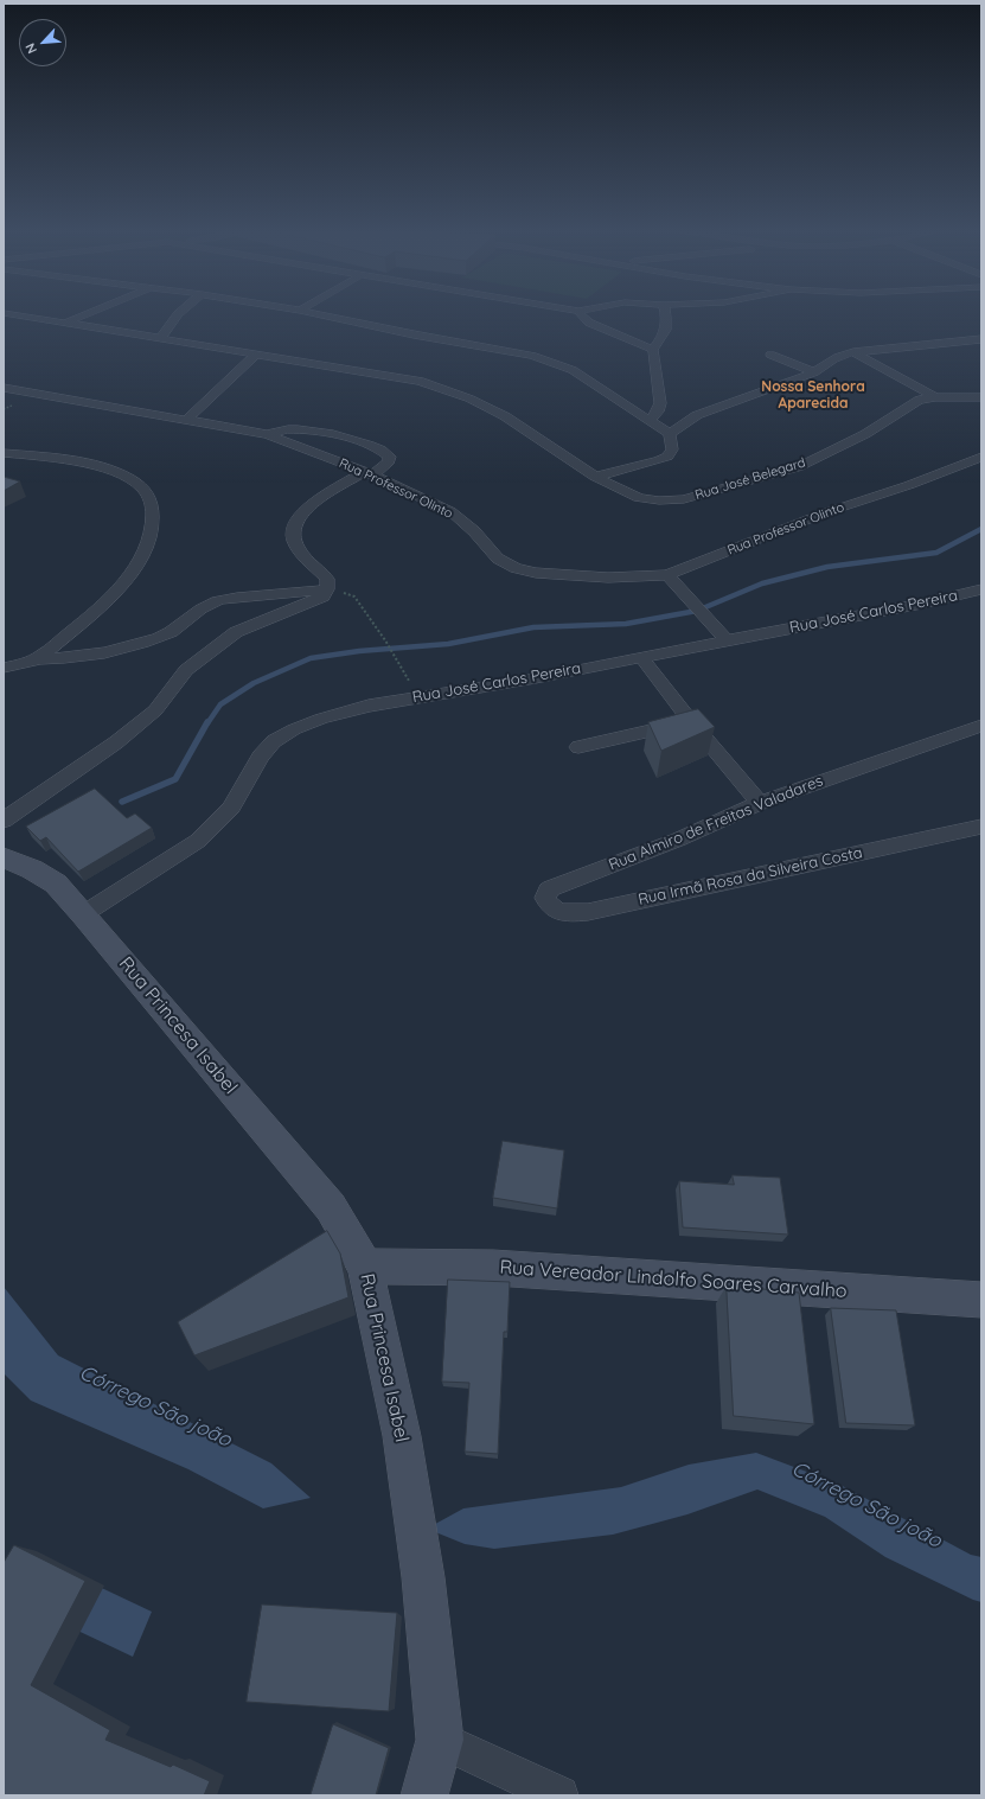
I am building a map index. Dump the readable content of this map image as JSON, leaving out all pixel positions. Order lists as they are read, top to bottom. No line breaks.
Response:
{"streets":{"main road":["Rua Princesa Isabel","Rua Vereador Lindolfo Soares Carvalho"],"street":["Rua José Belegard","Rua Professor Olinto","Rua José Carlos Pereira","Rua Almiro de Freitas Valadares","Rua Irmã Rosa da Silveira Costa"]},"crossings":[["Rua José Carlos Pereira","Rua Princesa Isabel"],["Rua Almiro de Freitas Valadares","Rua Irmã Rosa da Silveira Costa"],["Rua Princesa Isabel","Rua Vereador Lindolfo Soares Carvalho"]],"districts":["Nossa Senhora Aparecida"],"water":["Córrego São joão"],"north":"bottom left"}
